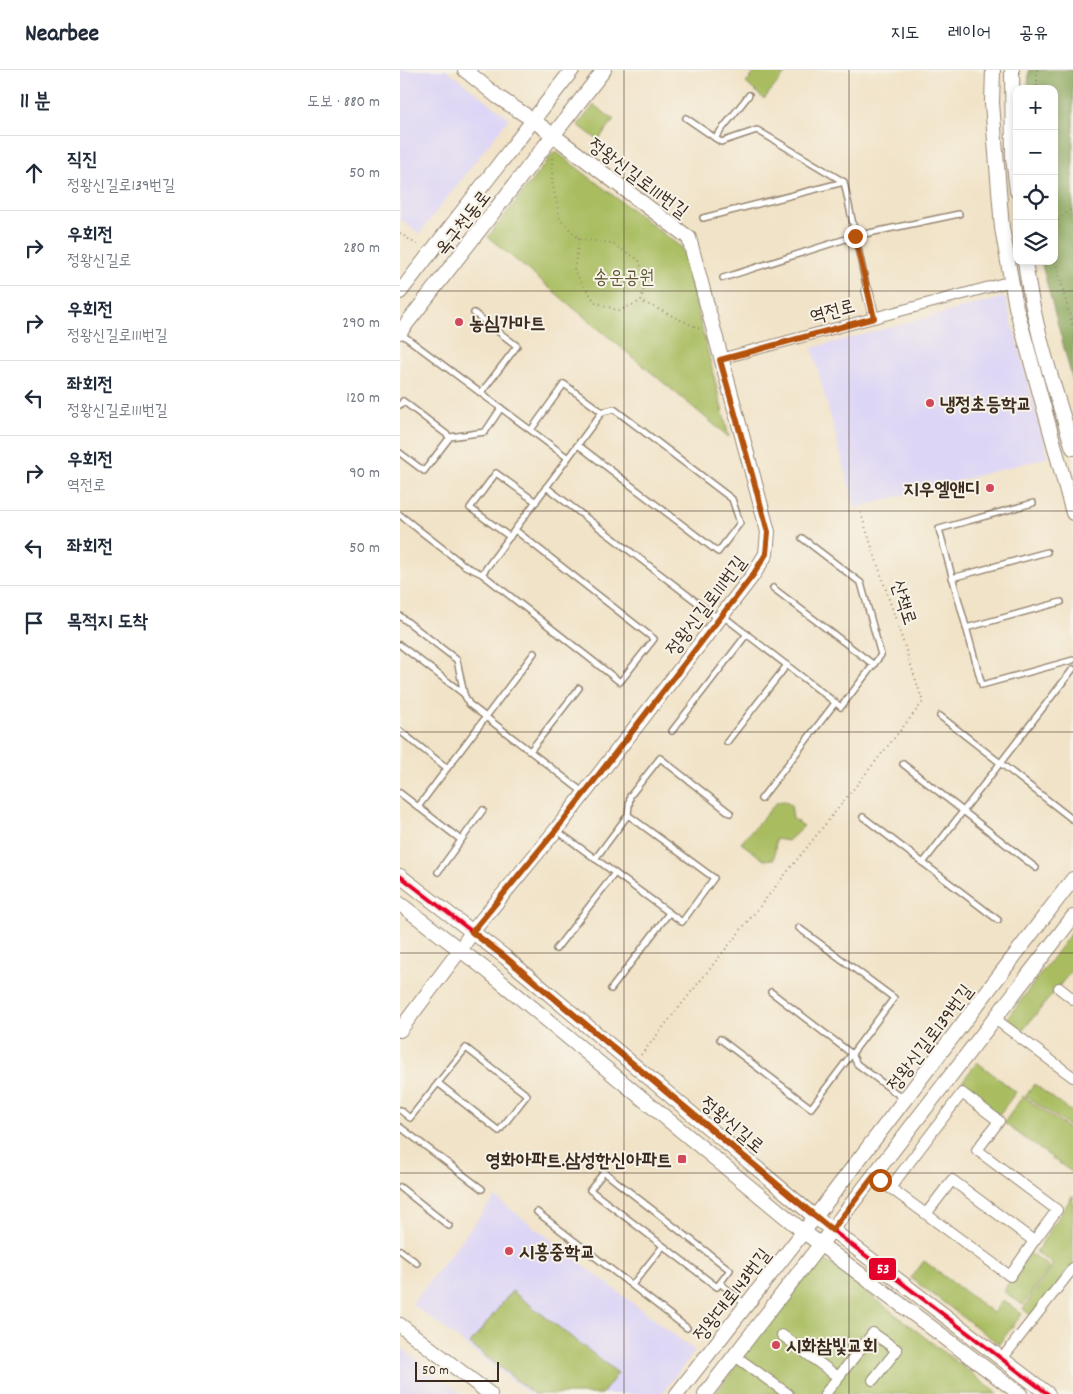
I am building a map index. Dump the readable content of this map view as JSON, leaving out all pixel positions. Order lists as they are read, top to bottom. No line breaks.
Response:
{"streets":{"street":["정왕신길로111번길","옥구천동로","역전로","정왕신길로139번길","정왕신길로","정왕대로143번길"],"path":["산책로"]},"crossings":[["정왕신길로111번길","옥구천동로"],["정왕신길로111번길","역전로"],["정왕신길로111번길","정왕신길로"],["산책로","정왕신길로"],["정왕신길로139번길","정왕신길로"],["정왕신길로139번길","정왕대로143번길"],["정왕신길로","정왕대로143번길"]],"parks":["송운공원"],"places":{"other":["농심가마트","냉정초등학교","지우엘앤디","시흥중학교","시화참빛교회"],"transit":["영화아파트.삼성한신아파트"]},"lines":["transit line 53"],"scale_bar":"50 m","page":{"header":"Nearbee","nav":["지도","레이어","공유"],"heading":["11 분","도보 · 880 m"],"map_buttons":["+","−"],"list":[["직진","정왕신길로139번길","50 m"],["우회전","정왕신길로","280 m"],["우회전","정왕신길로111번길","290 m"],["좌회전","정왕신길로111번길","120 m"],["우회전","역전로","90 m"],["좌회전","50 m"],"목적지 도착"],"scale":"50 m"}}
